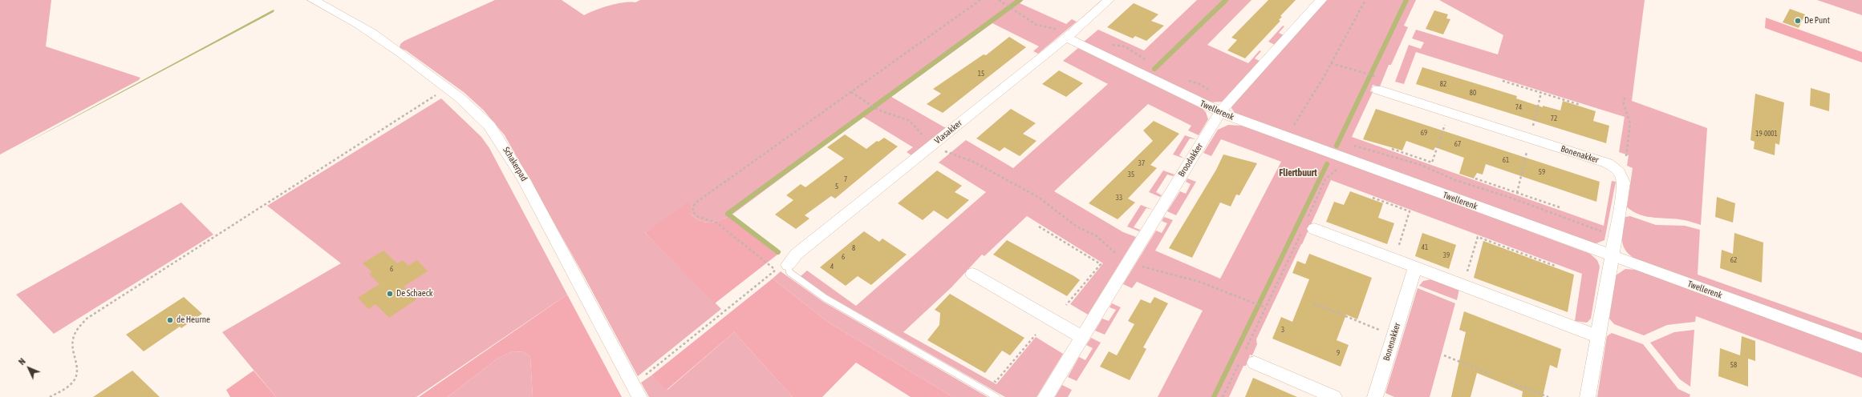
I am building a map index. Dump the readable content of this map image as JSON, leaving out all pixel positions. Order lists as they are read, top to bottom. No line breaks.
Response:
{"streets":{"street":["Twellerenk","Vlasakker","Bonenakker","Broodakker","Schakerpad"]},"crossings":[["Twellerenk","Vlasakker"],["Twellerenk","Bonenakker"],["Twellerenk","Broodakker"]],"districts":["Fliertbuurt"],"places":["De Punt","De Schaeck","de Heurne"],"house_numbers":["15","82","80","74","72","69","19-0001","67","61","37","59","35","7","5","33","41","8","39","6","62","4","6","3","9","58"],"north":"top left"}
